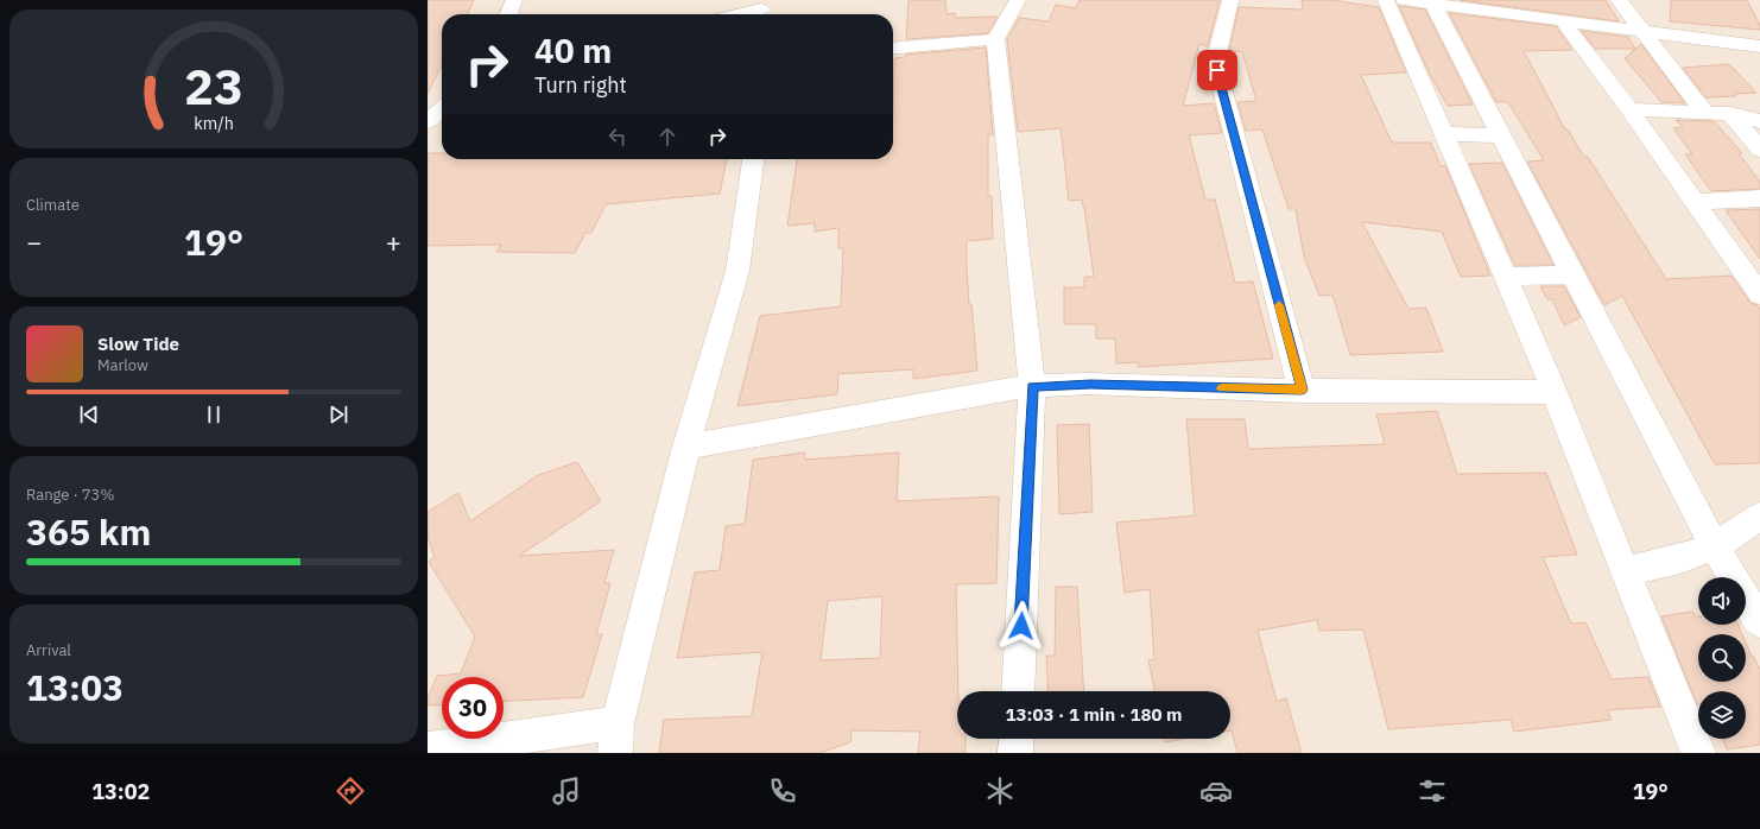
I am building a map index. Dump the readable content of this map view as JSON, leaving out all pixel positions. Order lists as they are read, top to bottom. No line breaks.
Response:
{"page":{"turn":["40 m","Turn right"],"tile":["Climate",["Range · 73%","365 km"],["Arrival","13:03"]],"heat":["−","19°","+"],"song":["Slow Tide","Marlow"],"limit":"30","trip":"13:03 · 1 min · 180 m","tabs":["13:02","19°"],"gauge":["23","km/h"]}}
